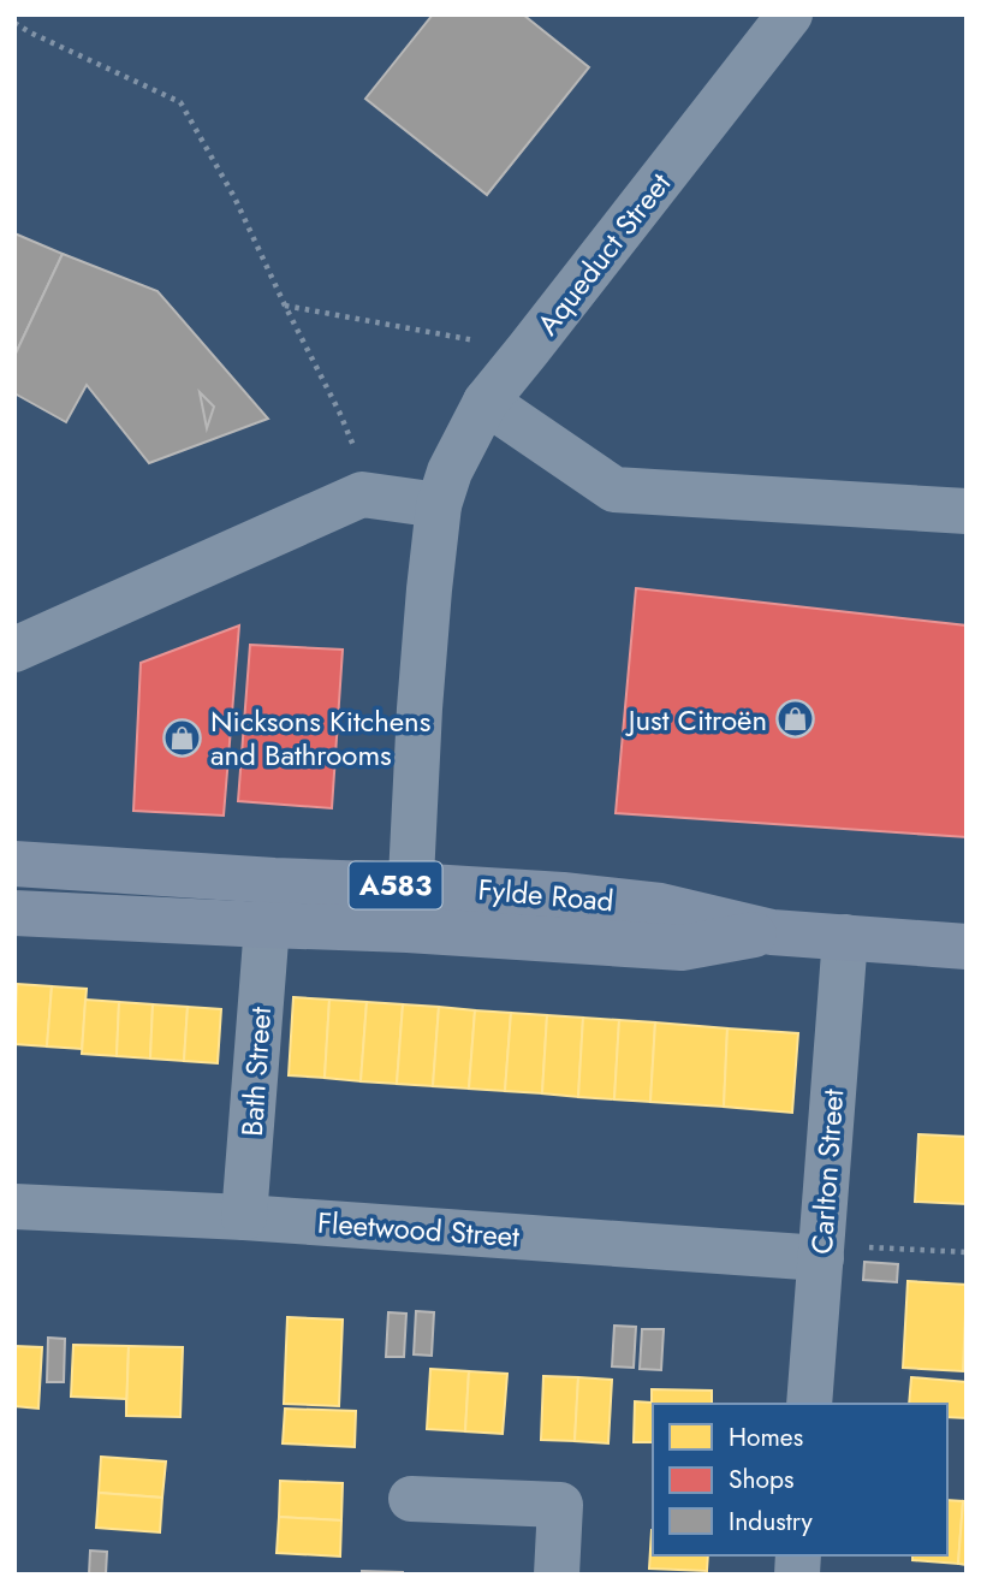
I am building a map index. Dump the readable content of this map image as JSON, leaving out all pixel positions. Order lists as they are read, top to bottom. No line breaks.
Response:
{"streets":{"main road":["A583","Fylde Road"],"street":["Aqueduct Street","Bath Street","Carlton Street","Fleetwood Street"]},"crossings":[["Aqueduct Street","Fylde Road"],["Fylde Road","Bath Street"],["Fylde Road","Carlton Street"],["Bath Street","Fleetwood Street"],["Carlton Street","Fleetwood Street"]],"places":{"shop":["Just Citroën","Nicksons Kitchens and Bathrooms"]},"legend":["Homes","Shops","Industry"]}
